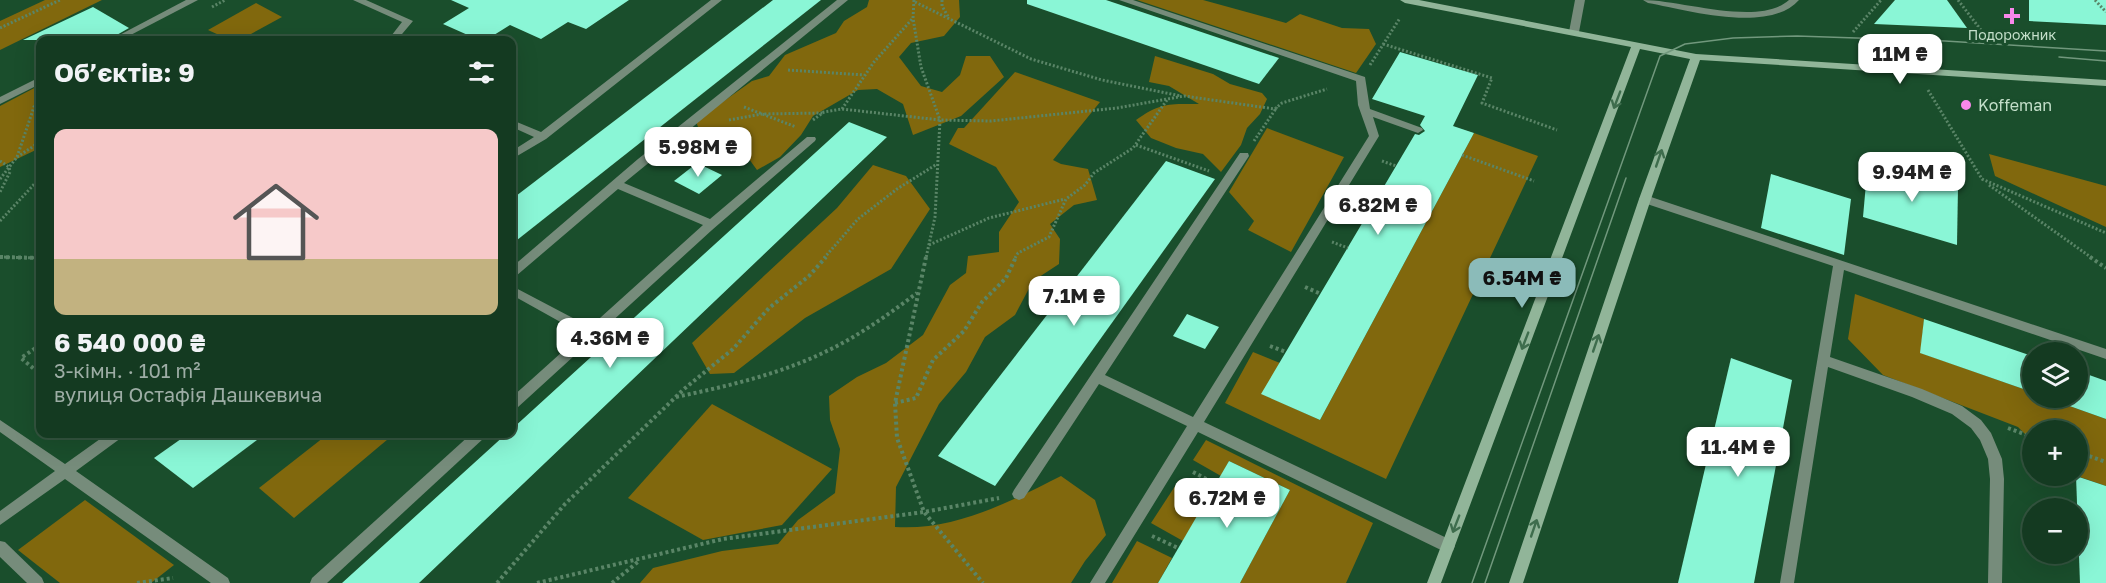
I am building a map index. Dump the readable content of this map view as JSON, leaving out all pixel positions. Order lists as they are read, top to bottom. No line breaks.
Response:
{"places":{"health":["Подорожник"],"other":["Koffeman"]},"page":{"price":["11M ₴","5.98M ₴","9.94M ₴","6.82M ₴","6.54M ₴","7.1M ₴","4.36M ₴","11.4M ₴","6.72M ₴"],"heading":"Об’єктів: 9","list":[{"name":"6 540 000 ₴","note":"3-кімн. · 101 m² · вулиця Остафія Дашкевича"}],"map_buttons":["+","−"]}}
